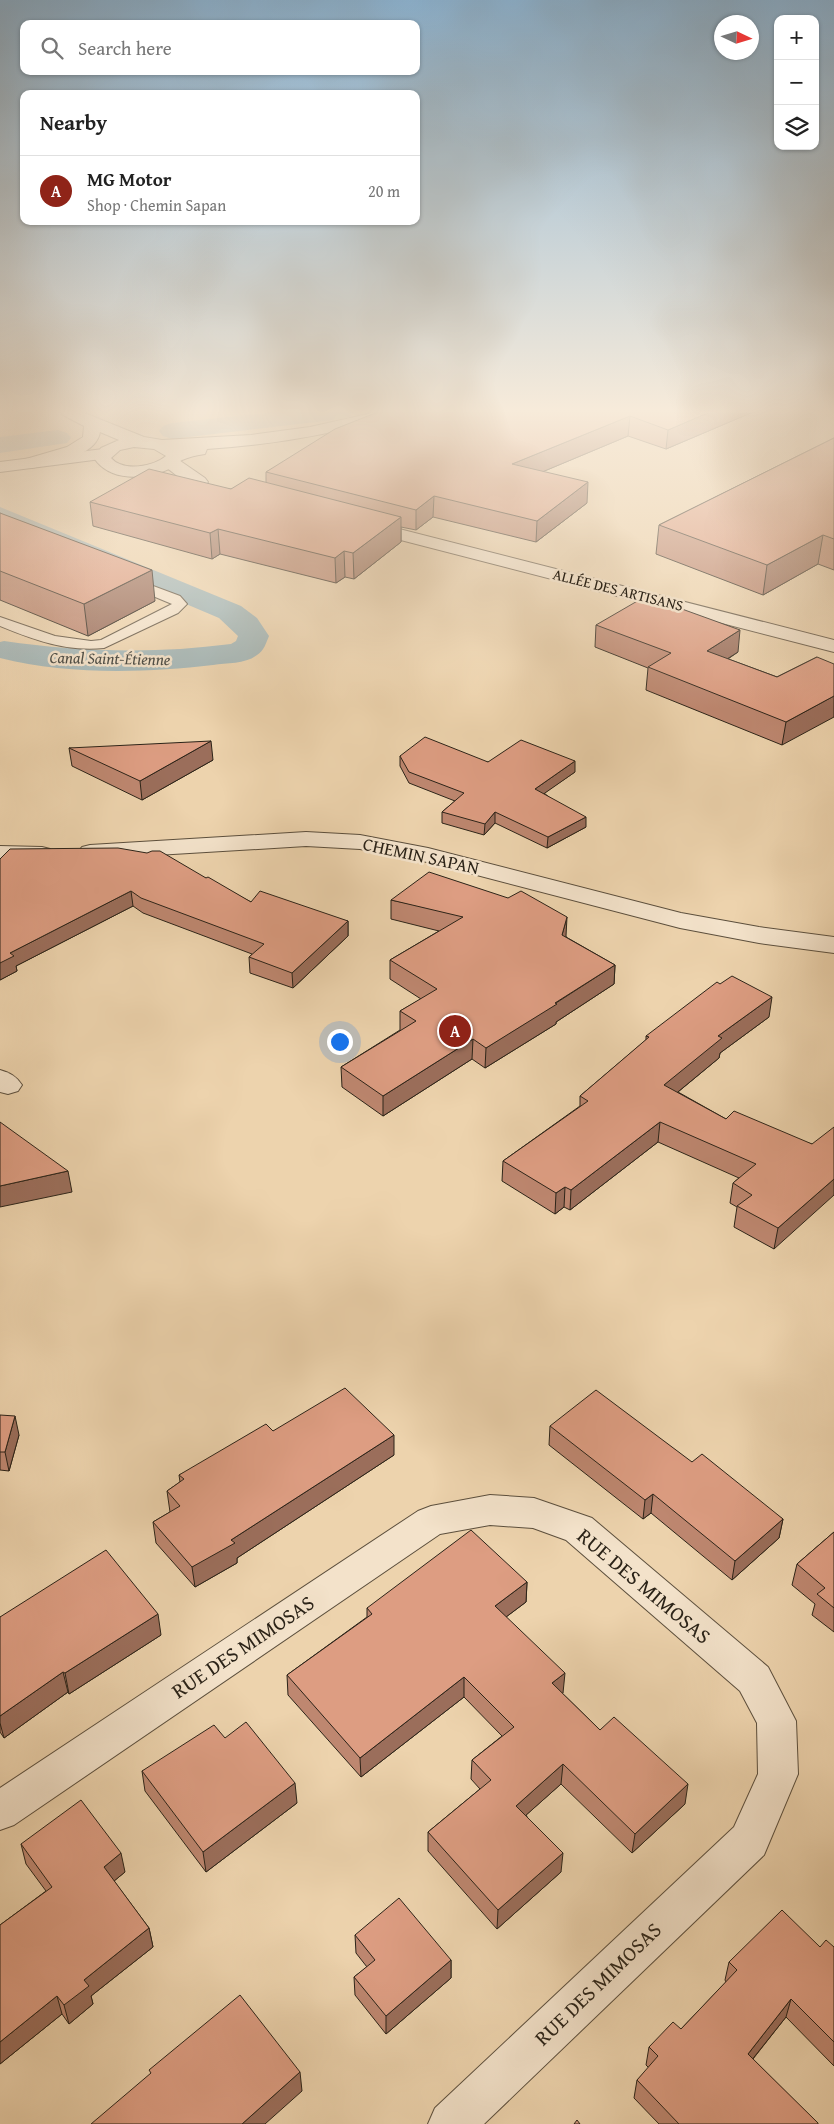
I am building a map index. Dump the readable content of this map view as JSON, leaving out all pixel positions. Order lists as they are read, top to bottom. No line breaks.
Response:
{"streets":{"street":["ALLÉE DES ARTISANS","CHEMIN SAPAN","RUE DES MIMOSAS"]},"water":["Canal Saint-Étienne"],"north":"right","page":{"map_buttons":["+","−"],"search":"Search here","heading":"Nearby","list":[{"mark":"A","name":"MG Motor","note":"Shop · Chemin Sapan","value":"20 m"}],"pins":"A"}}
